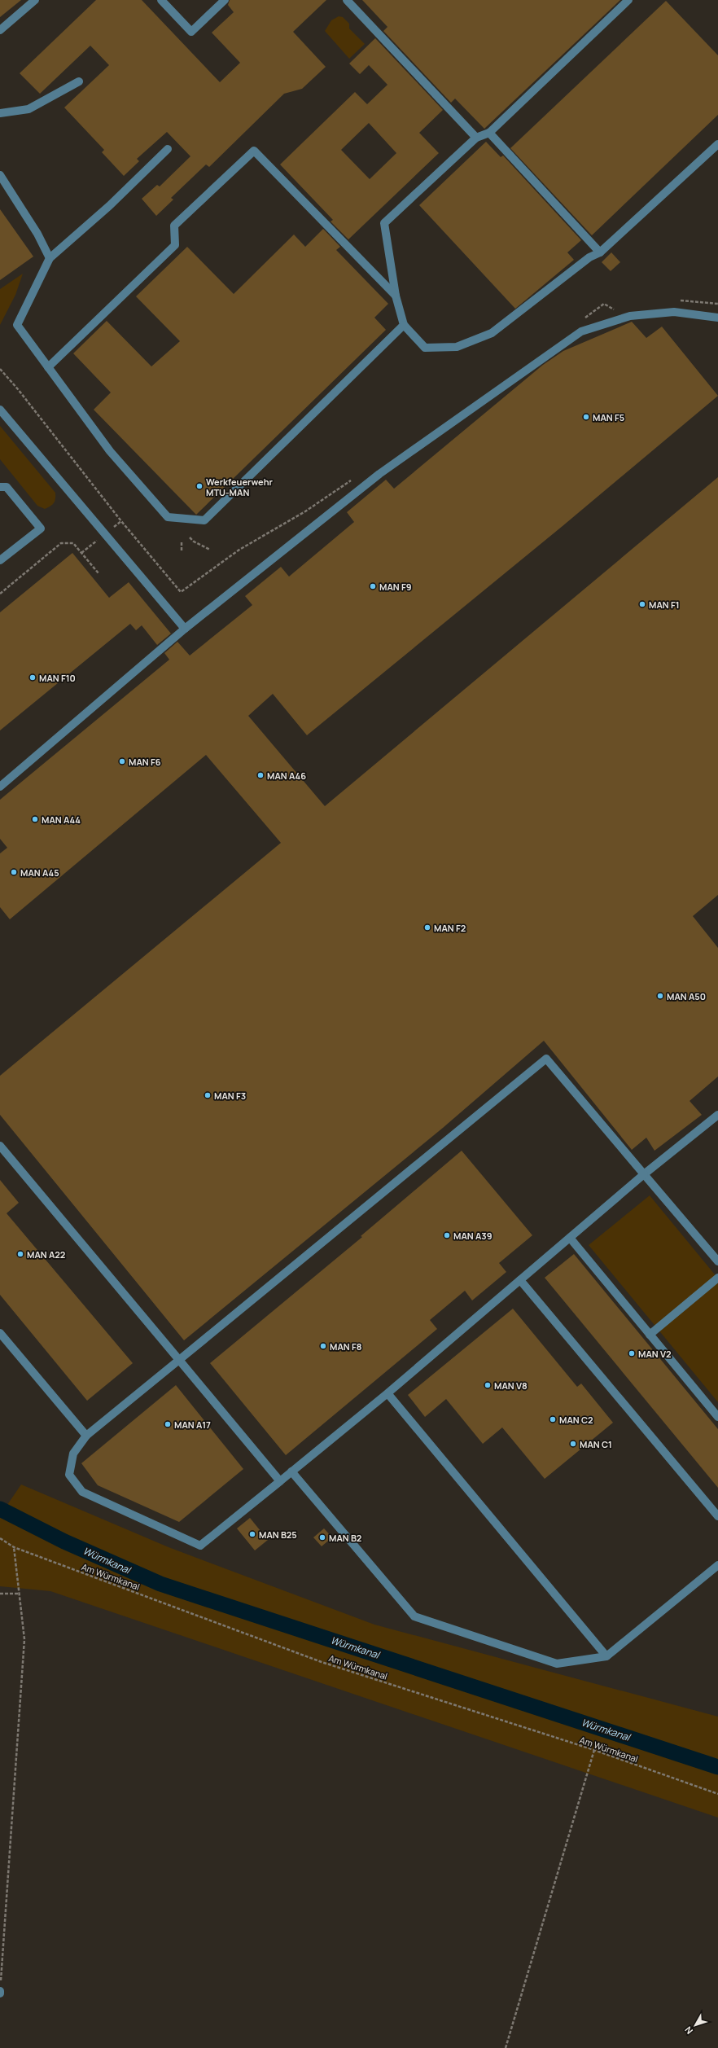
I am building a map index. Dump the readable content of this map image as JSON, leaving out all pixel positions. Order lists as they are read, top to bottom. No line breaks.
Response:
{"streets":{"path":["Am Würmkanal"]},"water":["Würmkanal"],"places":["MAN F5","Werkfeuerwehr MTU-MAN","MAN F9","MAN F1","MAN F10","MAN F6","MAN A46","MAN A44","MAN A45","MAN F2","MAN A50","MAN F3","MAN A39","MAN A22","MAN F8","MAN V2","MAN V8","MAN C2","MAN A17","MAN C1","MAN B25","MAN B2"],"north":"bottom left"}
